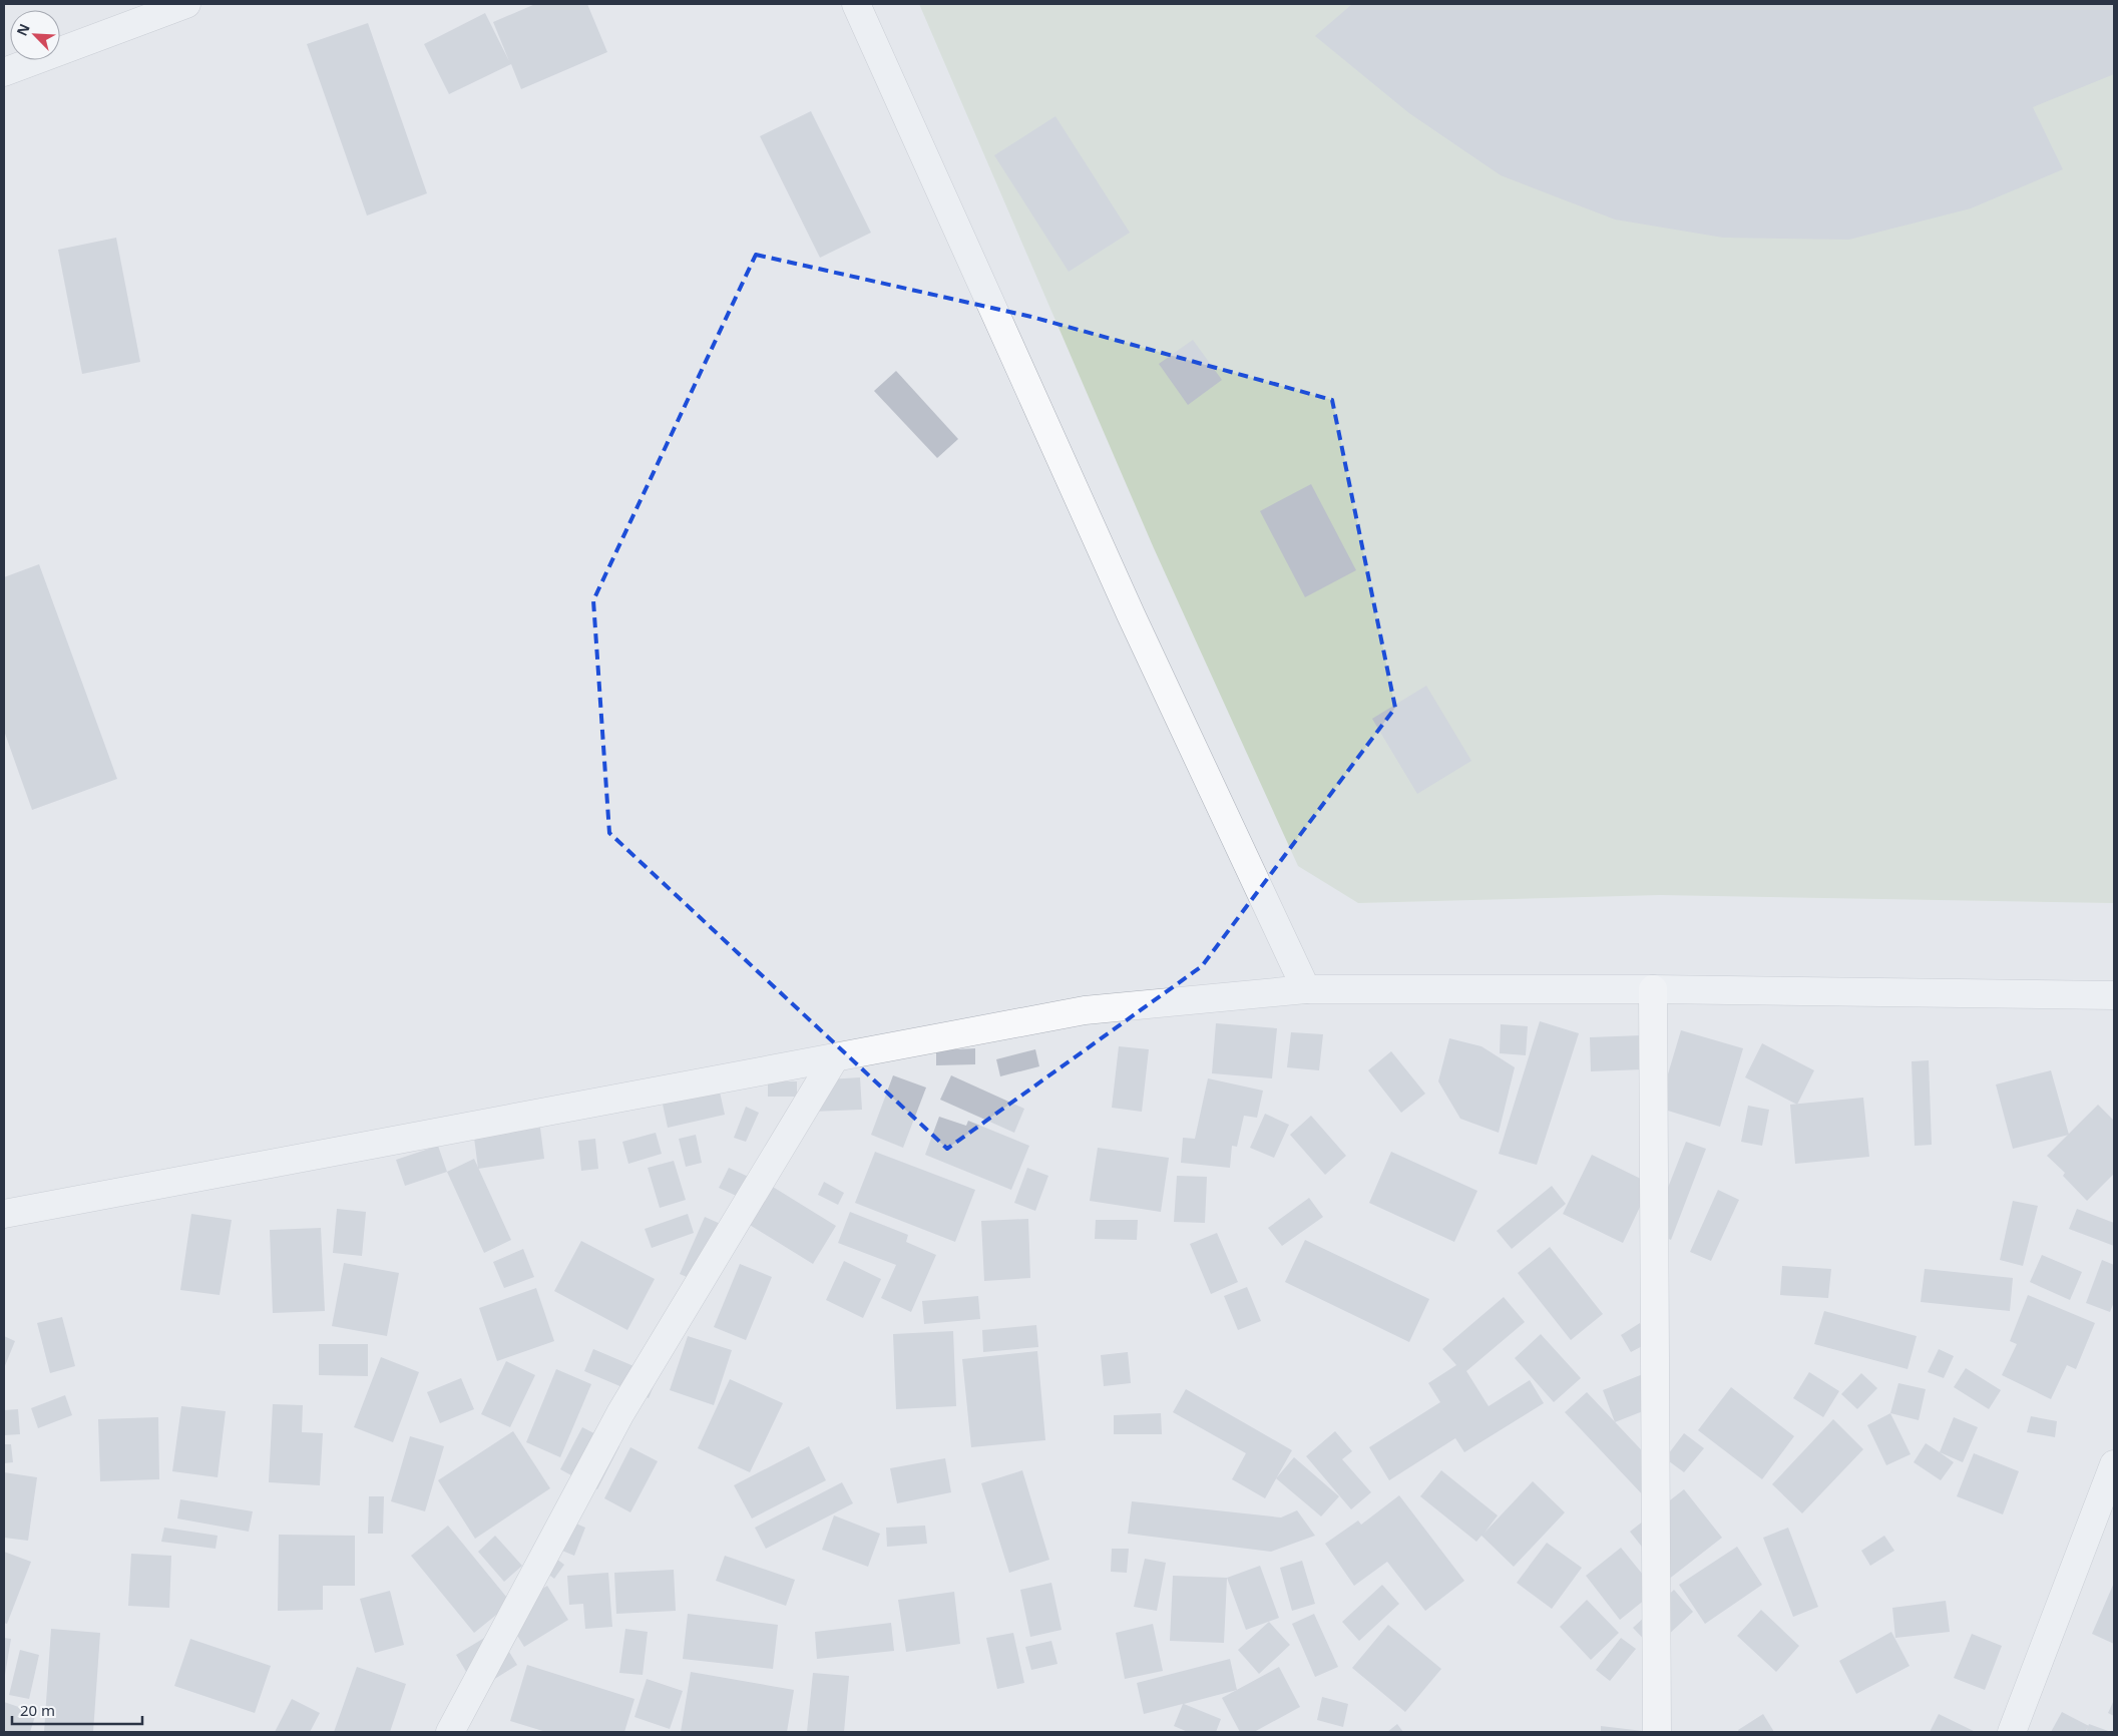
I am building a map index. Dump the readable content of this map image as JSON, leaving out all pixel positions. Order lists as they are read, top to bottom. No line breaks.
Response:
{"scale_bar":"20 m","north":"top left"}
